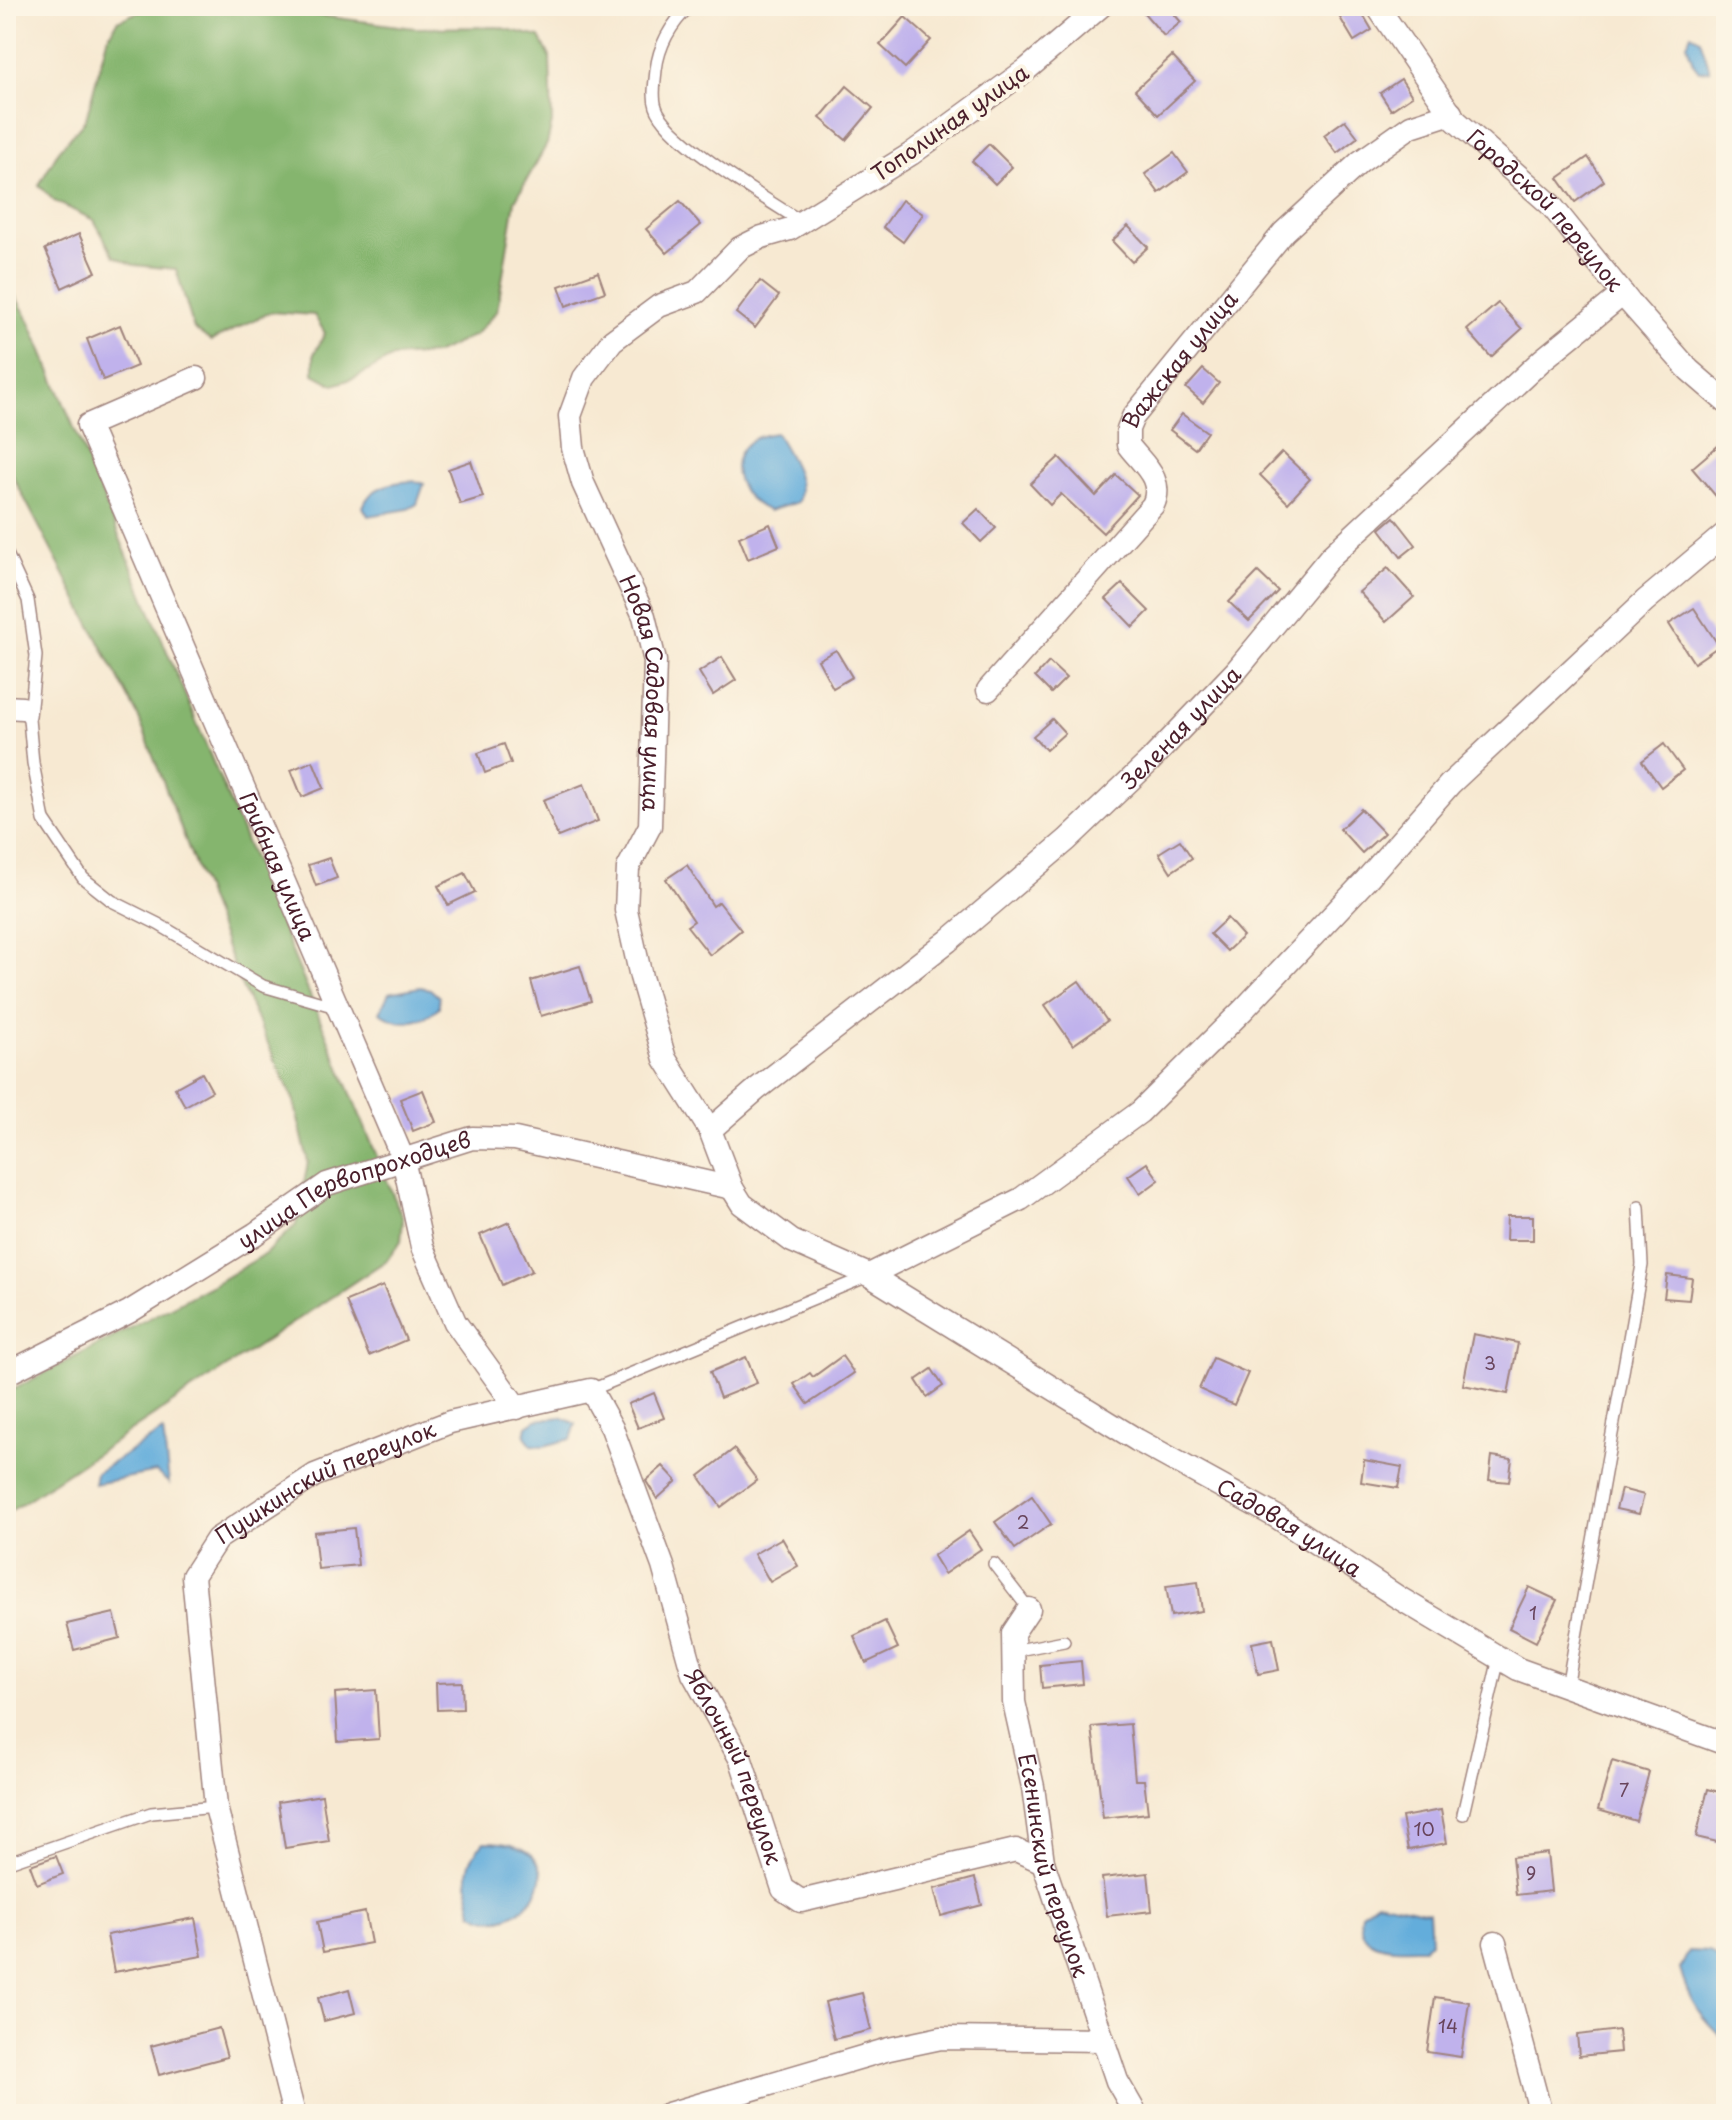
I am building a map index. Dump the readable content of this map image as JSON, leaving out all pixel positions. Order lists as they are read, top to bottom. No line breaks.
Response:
{"streets":{"street":["Тополиная улица","Городской переулок","Важская улица","Новая Садовая улица","Зеленая улица","Грибная улица","улица Первопроходцев","Пушкинский переулок","Садовая улица","Яблочный переулок","Есенинский переулок"]},"crossings":[["Тополиная улица","Новая Садовая улица"],["Городской переулок","Важская улица"],["Городской переулок","Зеленая улица"],["Новая Садовая улица","Зеленая улица"],["Новая Садовая улица","улица Первопроходцев"],["Новая Садовая улица","Садовая улица"],["Грибная улица","улица Первопроходцев"],["Грибная улица","Пушкинский переулок"],["Пушкинский переулок","Яблочный переулок"],["Яблочный переулок","Есенинский переулок"]],"house_numbers":["3","2","1","7","10","9","14"]}
